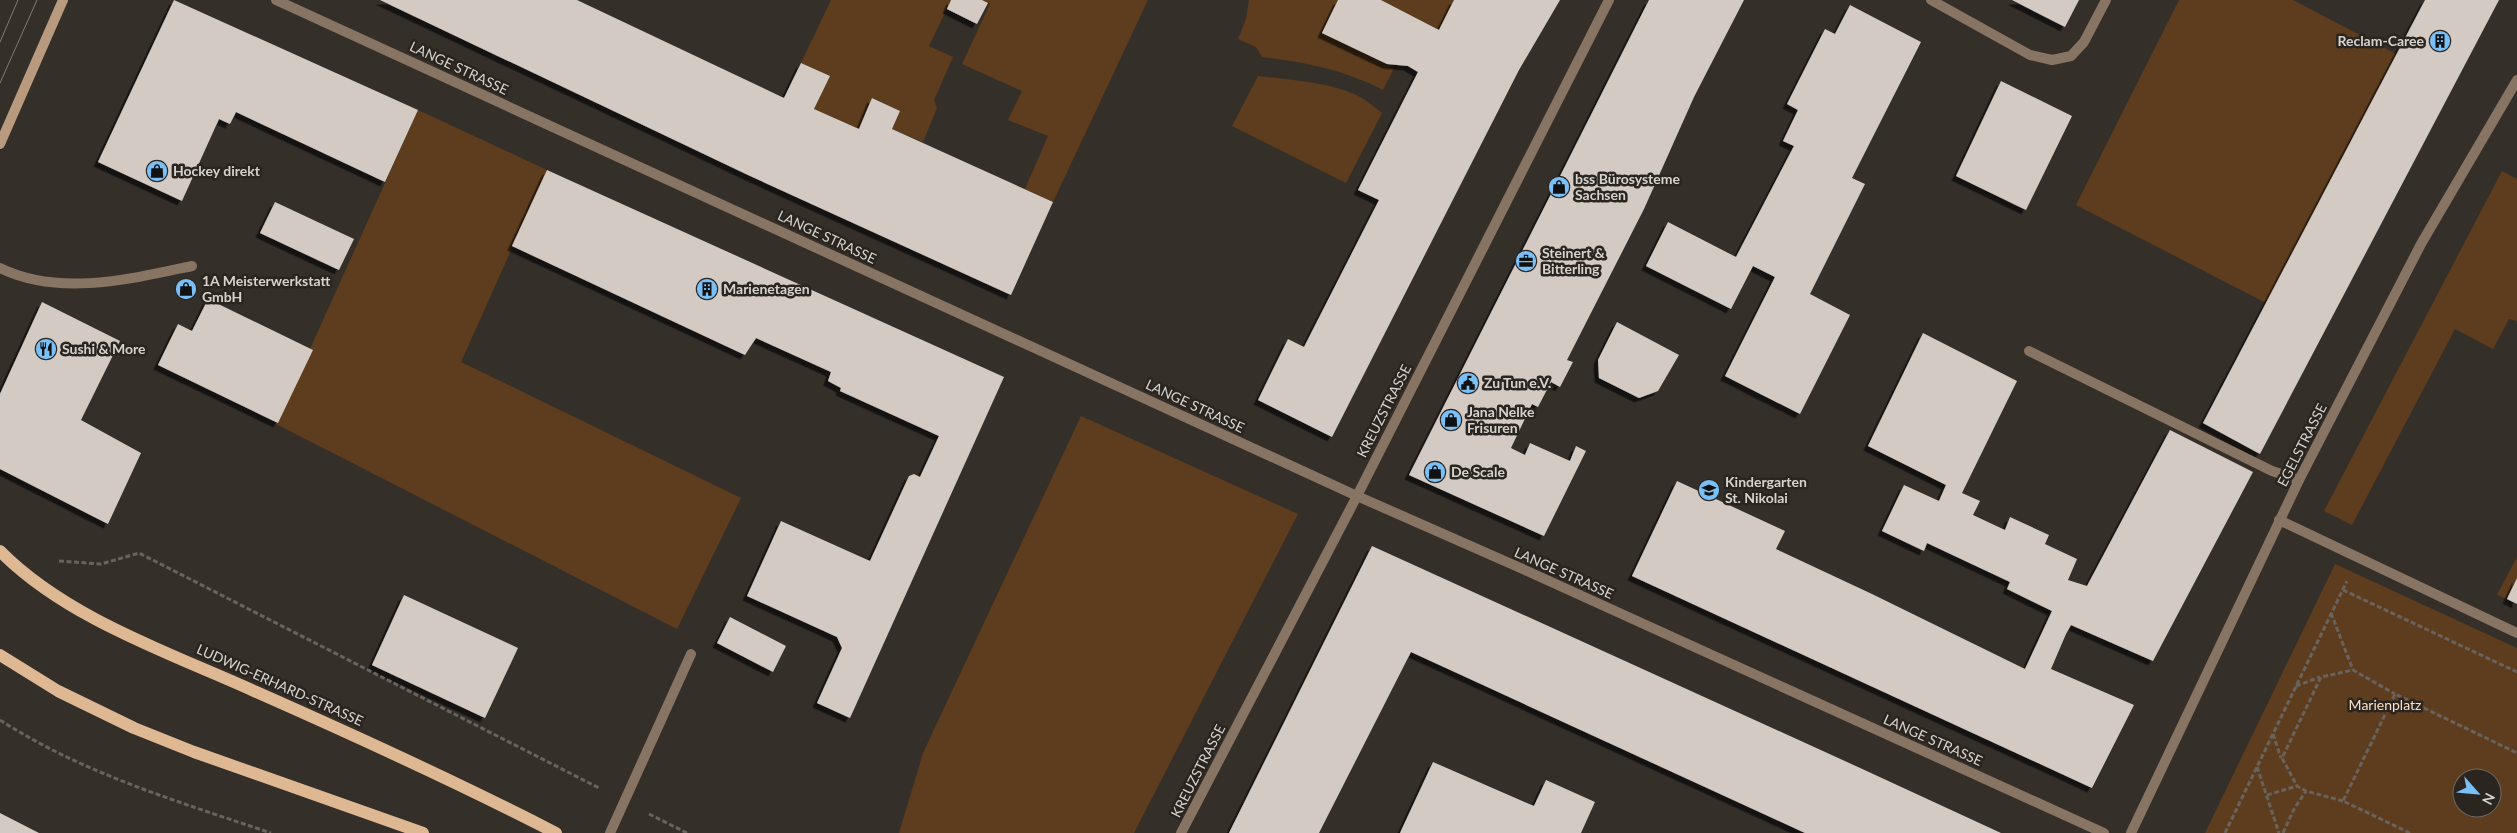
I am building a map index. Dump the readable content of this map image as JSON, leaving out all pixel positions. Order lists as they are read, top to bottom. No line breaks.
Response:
{"streets":{"main road":["LUDWIG-ERHARD-STRASSE"],"street":["LANGE STRASSE","KREUZSTRASSE","EGELSTRASSE"]},"crossings":[["LANGE STRASSE","KREUZSTRASSE"]],"parks":["Marienplatz"],"places":{"building":["Reclam-Caree","Marienetagen"],"shop":["Hockey direkt","bss Bürosysteme Sachsen","1A Meisterwerkstatt GmbH","Jana Nelke Frisuren","De Scale"],"office":["Steinert & Bitterling"],"restaurant":["Sushi & More"],"public building":["Zu Tun e.V."],"school or university":["Kindergarten St. Nikolai"]},"north":"bottom right"}
